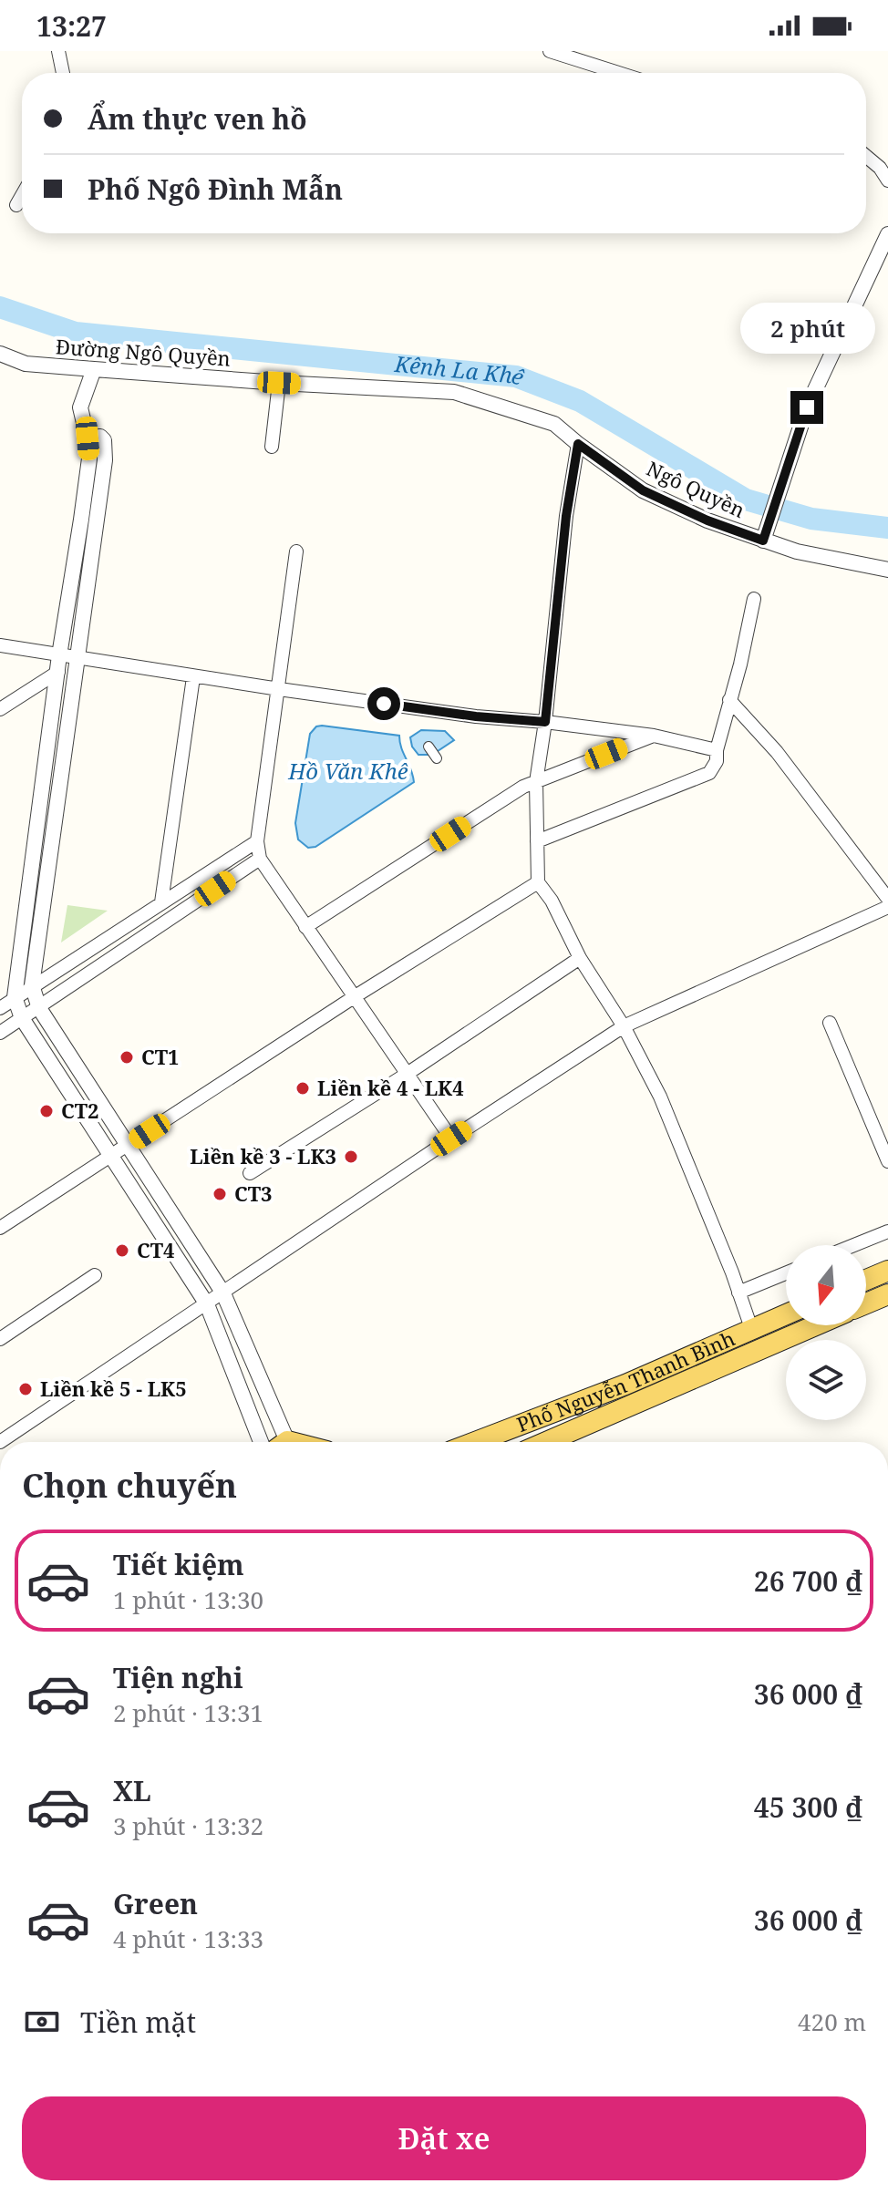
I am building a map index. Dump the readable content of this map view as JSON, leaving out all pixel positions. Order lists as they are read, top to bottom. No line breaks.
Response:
{"streets":{"main road":["Phố Nguyễn Thanh Bình"],"street":["Đường Ngô Quyền","Ngô Quyền"]},"crossings":[["Đường Ngô Quyền","Ngô Quyền"]],"water":["Kênh La Khê","Hồ Văn Khê"],"places":["CT1","Liền kề 4 - LK4","CT2","Liền kề 3 - LK3","CT3","CT4","Liền kề 5 - LK5"],"north":"bottom","page":{"status":"13:27","banner":["Ẩm thực ven hồ","Phố Ngô Đình Mẫn"],"bubble":"2 phút","heading":"Chọn chuyến","list":[{"name":"Tiết kiệm","note":"1 phút · 13:30","value":"26 700 ₫"},{"name":"Tiện nghi","note":"2 phút · 13:31","value":"36 000 ₫"},{"name":"XL","note":"3 phút · 13:32","value":"45 300 ₫"},{"name":"Green","note":"4 phút · 13:33","value":"36 000 ₫"}],"pay":["Tiền mặt","420 m"],"buttons":"Đặt xe"}}
